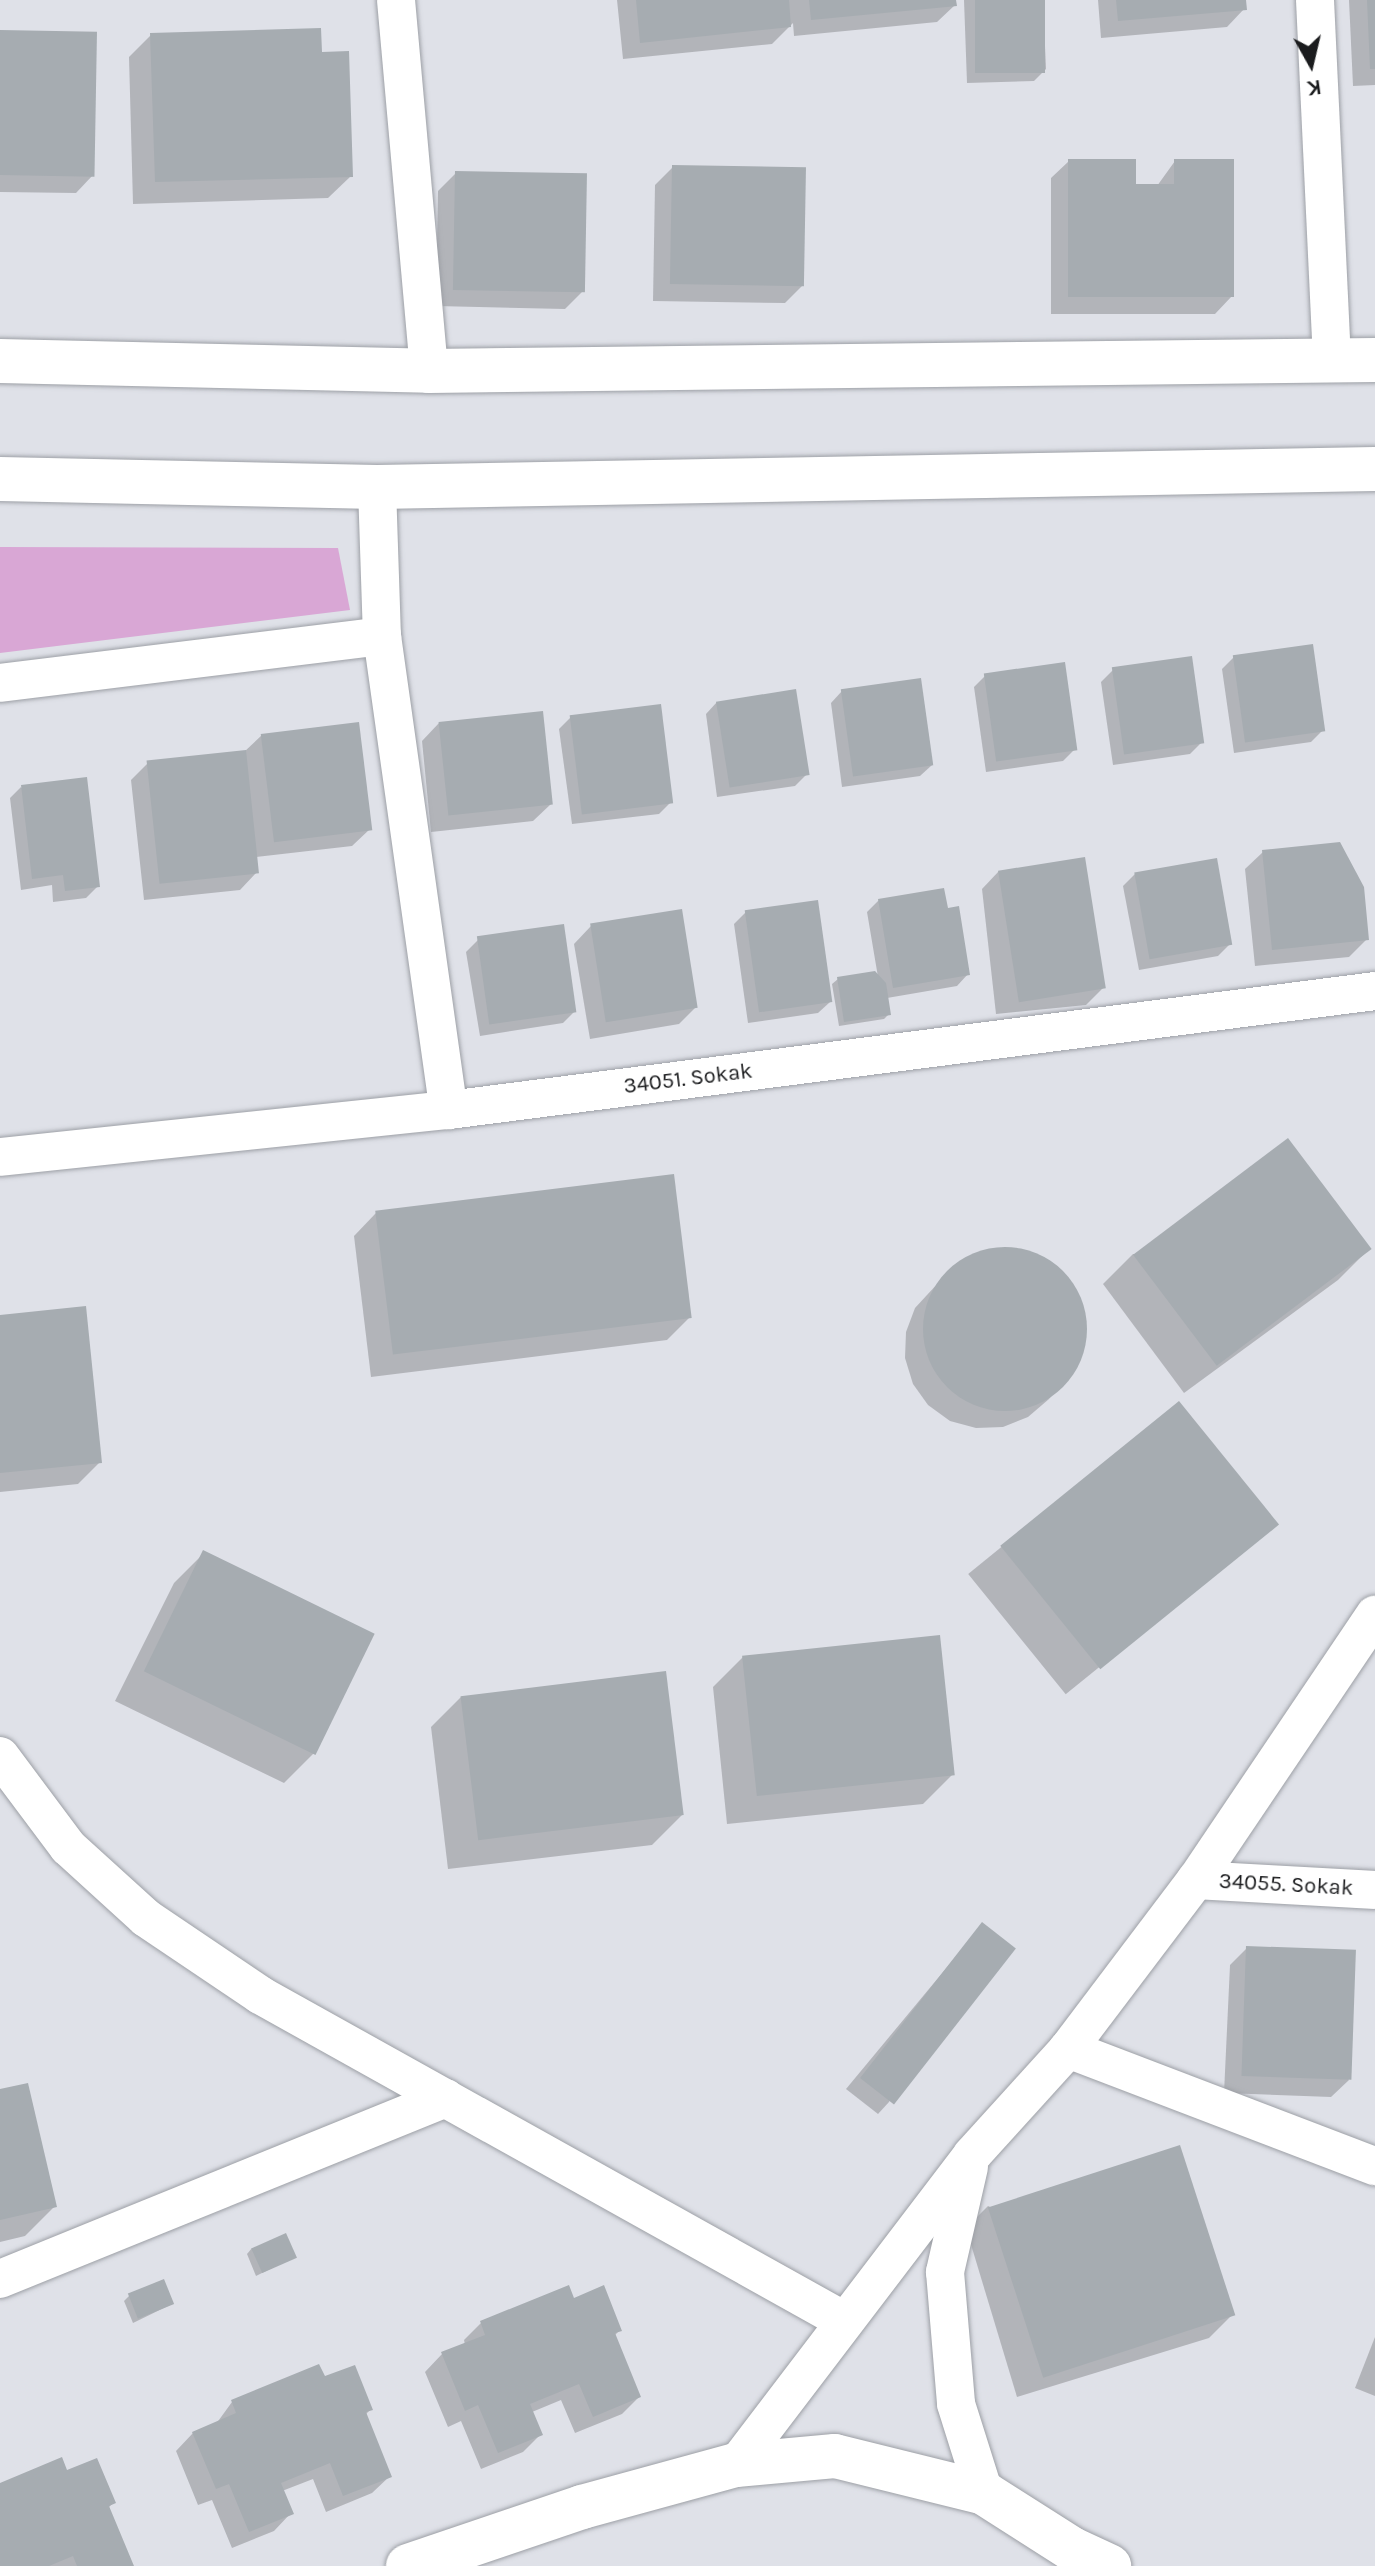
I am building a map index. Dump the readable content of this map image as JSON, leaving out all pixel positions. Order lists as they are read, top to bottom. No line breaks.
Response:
{"streets":{"street":["34051. Sokak","34055. Sokak"]},"north":"bottom"}
